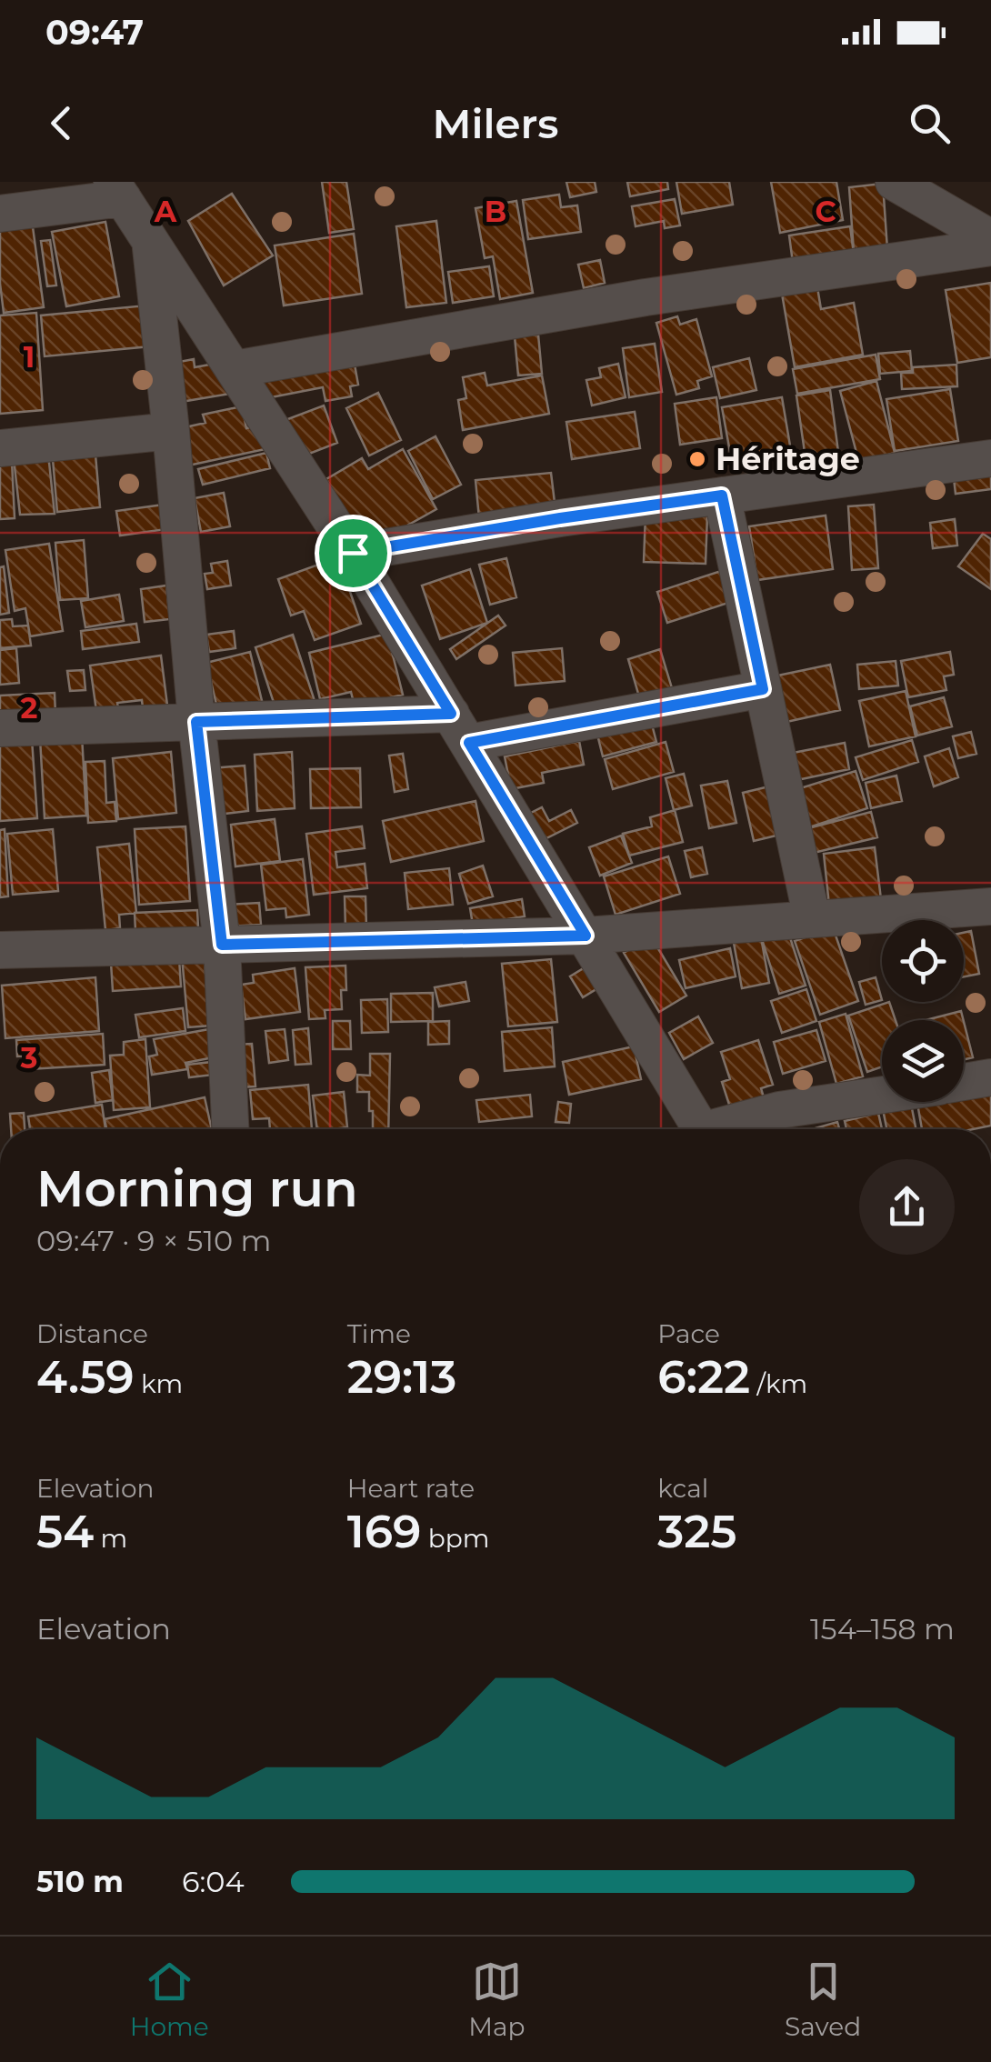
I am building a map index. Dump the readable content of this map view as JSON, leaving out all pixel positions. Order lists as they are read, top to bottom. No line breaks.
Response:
{"places":["Héritage"],"page":{"status":"09:47","header":"Milers","heading":["Morning run","09:47 · 9 × 510 m"],"stats":[["Distance","4.59 km"],["Time","29:13"],["Pace","6:22 /km"],["Elevation","54 m"],["Heart rate","169 bpm"],["kcal","325"]],"chart":["Elevation","154–158 m"],"list":[{"name":"510 m","note":"6:04"}],"tabs":["Home","Map","Saved"]},"grid":{"columns":["A","B","C"],"rows":["1","2","3"]}}
